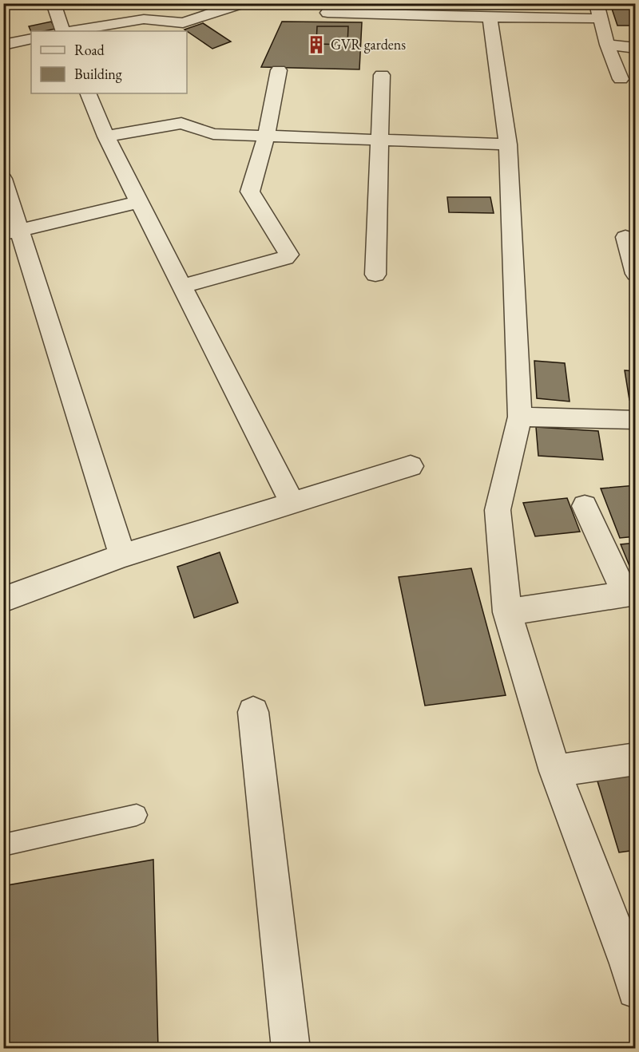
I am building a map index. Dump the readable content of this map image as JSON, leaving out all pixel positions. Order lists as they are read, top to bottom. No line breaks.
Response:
{"places":{"building":["GVR gardens"]},"legend":["Road","Building"]}
